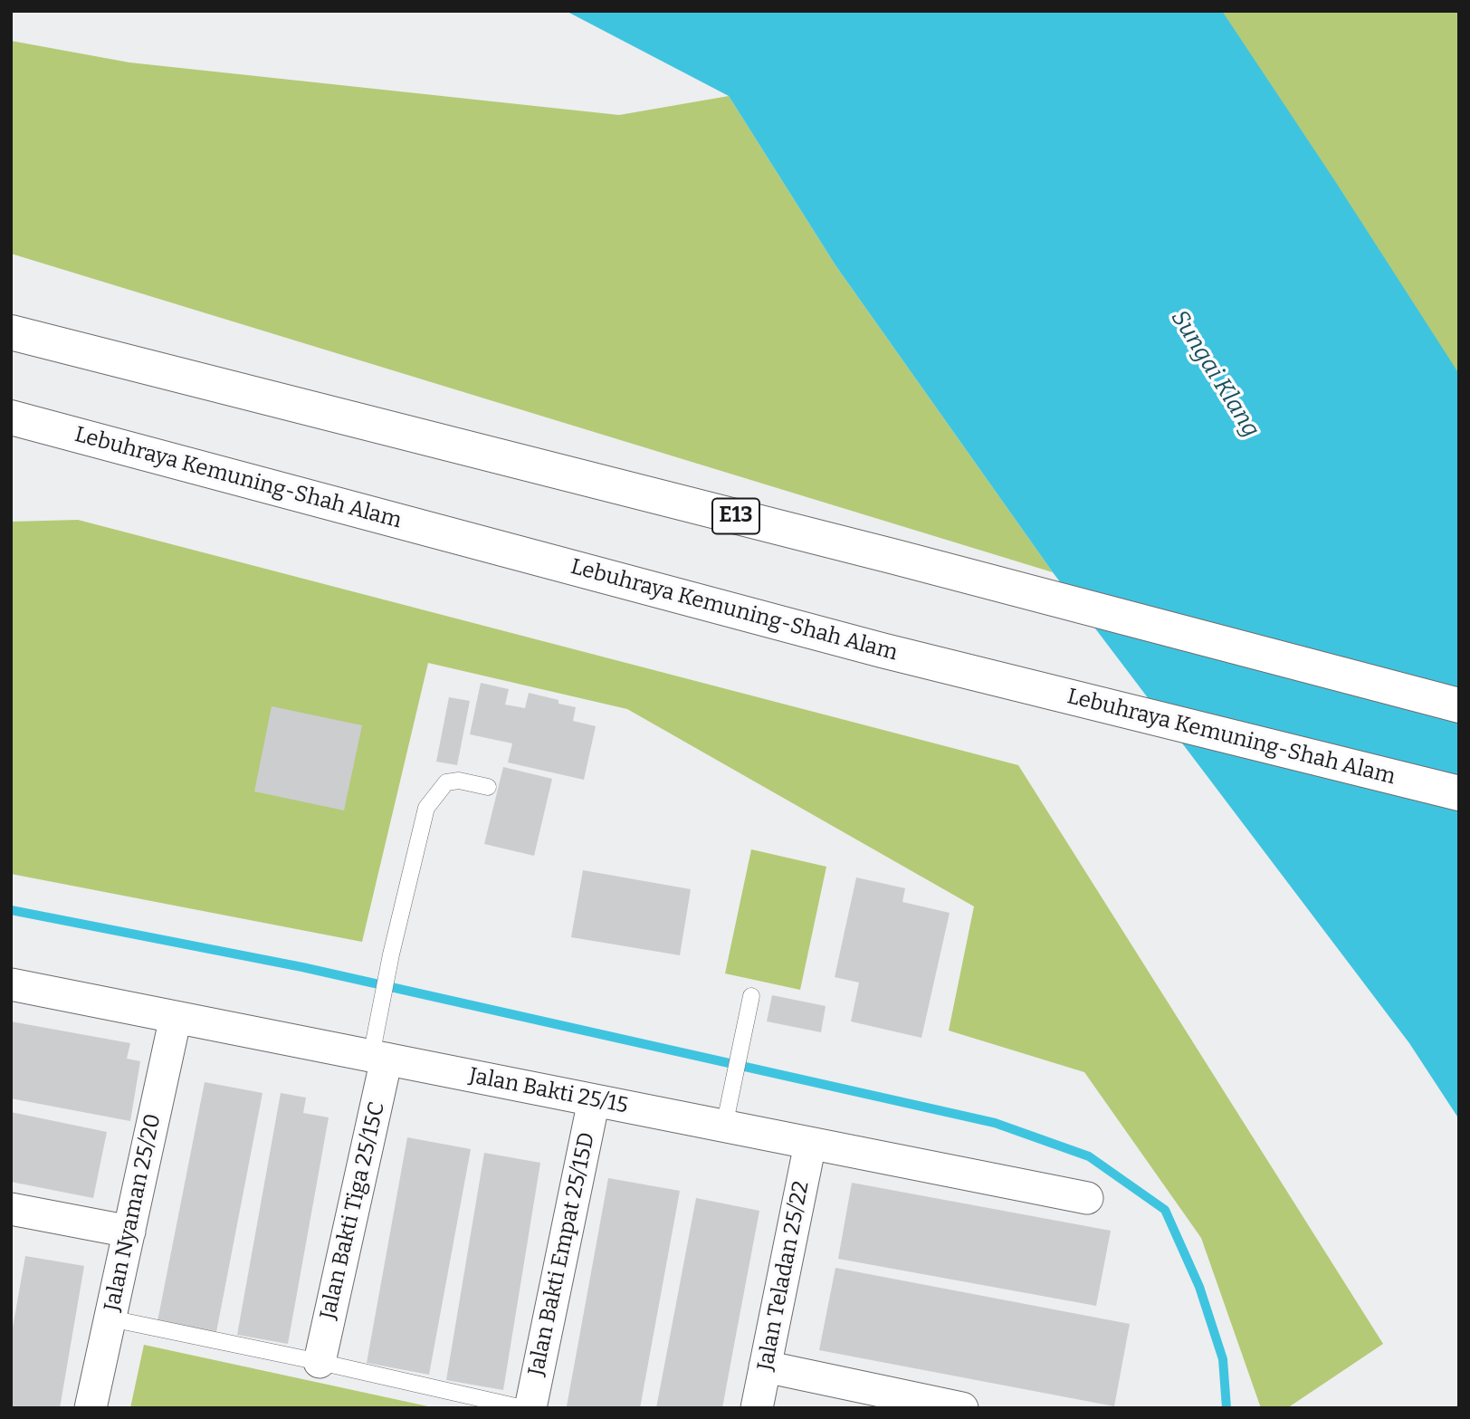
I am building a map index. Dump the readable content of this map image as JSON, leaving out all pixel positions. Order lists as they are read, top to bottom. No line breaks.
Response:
{"streets":{"highway":["Lebuhraya Kemuning-Shah Alam","E13"],"street":["Jalan Bakti 25/15","Jalan Bakti Tiga 25/15C","Jalan Nyaman 25/20","Jalan Bakti Empat 25/15D","Jalan Teladan 25/22"]},"crossings":[["Jalan Bakti 25/15","Jalan Bakti Tiga 25/15C"],["Jalan Bakti 25/15","Jalan Nyaman 25/20"],["Jalan Bakti 25/15","Jalan Bakti Empat 25/15D"],["Jalan Bakti 25/15","Jalan Teladan 25/22"]],"water":["Sungai Klang"]}
